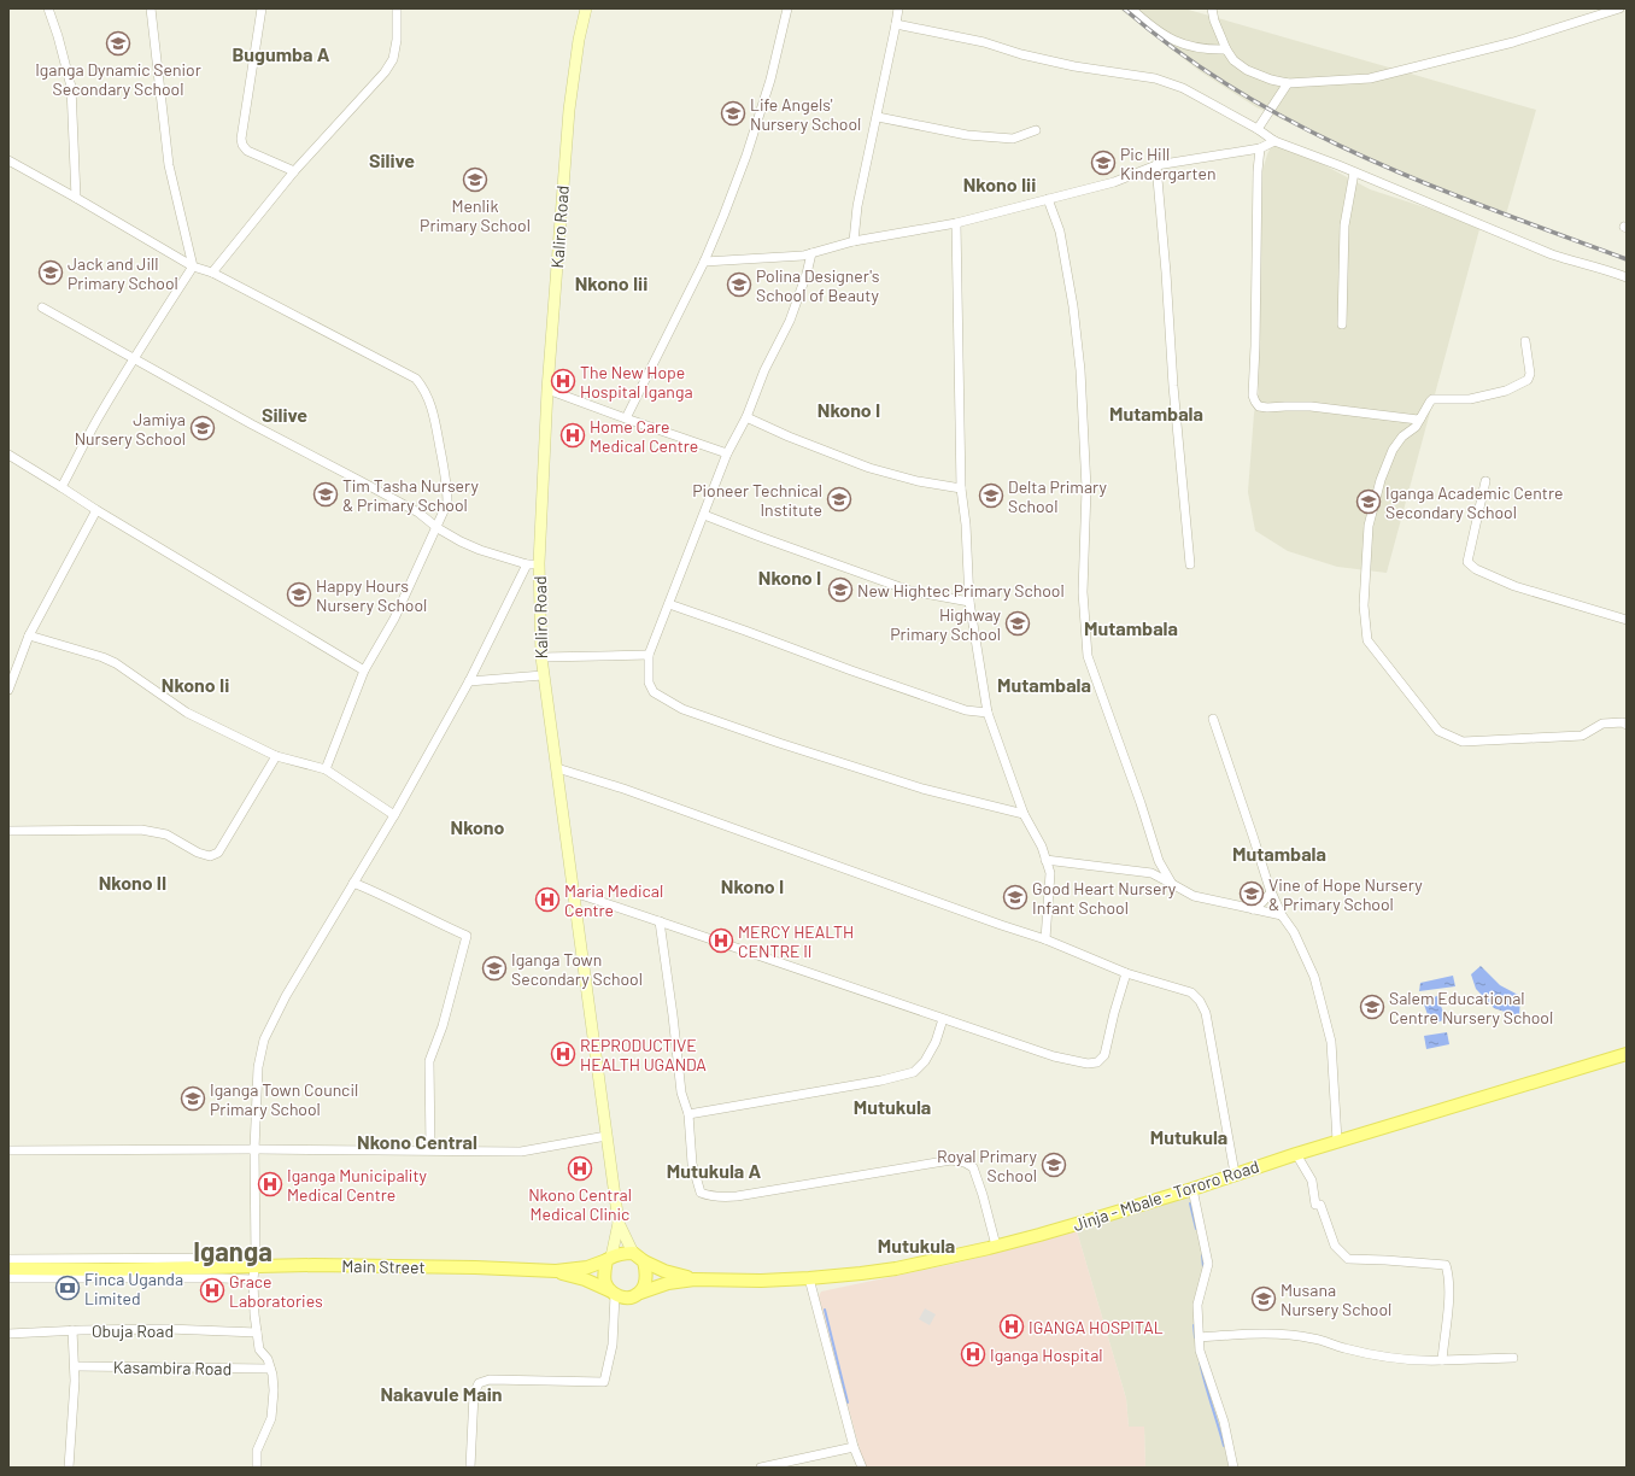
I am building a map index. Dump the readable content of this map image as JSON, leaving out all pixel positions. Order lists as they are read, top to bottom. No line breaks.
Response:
{"streets":{"main road":["Kaliro Road","Jinja - Mbale - Tororo Road","Main Street"],"street":["Obuja Road","Kasambira Road"]},"crossings":[["Kaliro Road","Jinja - Mbale - Tororo Road"]],"districts":["Bugumba A","Silive","Nkono Iii","Nkono Iii","Nkono I","Mutambala","Silive","Nkono I","Mutambala","Nkono Ii","Mutambala","Nkono","Mutambala","Nkono II","Nkono I","Mutukula","Mutukula","Nkono Central","Mutukula A","Mutukula","Iganga","Nakavule Main"],"places":{"school or university":["Iganga Dynamic Senior Secondary School","Life Angels' Nursery School","Pic Hill Kindergarten","Menlik Primary School","Jack and Jill Primary School","Polina Designer's School of Beauty","Jamiya Nursery School","Tim Tasha Nursery & Primary School","Delta Primary School","Pioneer Technical Institute","Iganga Academic Centre Secondary School","New Hightec Primary School","Happy Hours Nursery School","Highway Primary School","Vine of Hope Nursery & Primary School","Good Heart Nursery Infant School","Iganga Town Secondary School","Salem Educational Centre Nursery School","Iganga Town Council Primary School","Royal Primary School","Musana Nursery School"],"hospital":["The New Hope Hospital Iganga","Home Care Medical Centre","Maria Medical Centre","MERCY HEALTH CENTRE II","REPRODUCTIVE HEALTH UGANDA","Nkono Central Medical Clinic","Iganga Municipality Medical Centre","Grace Laboratories","IGANGA HOSPITAL","Iganga Hospital"],"bank":["Finca Uganda Limited"]}}
